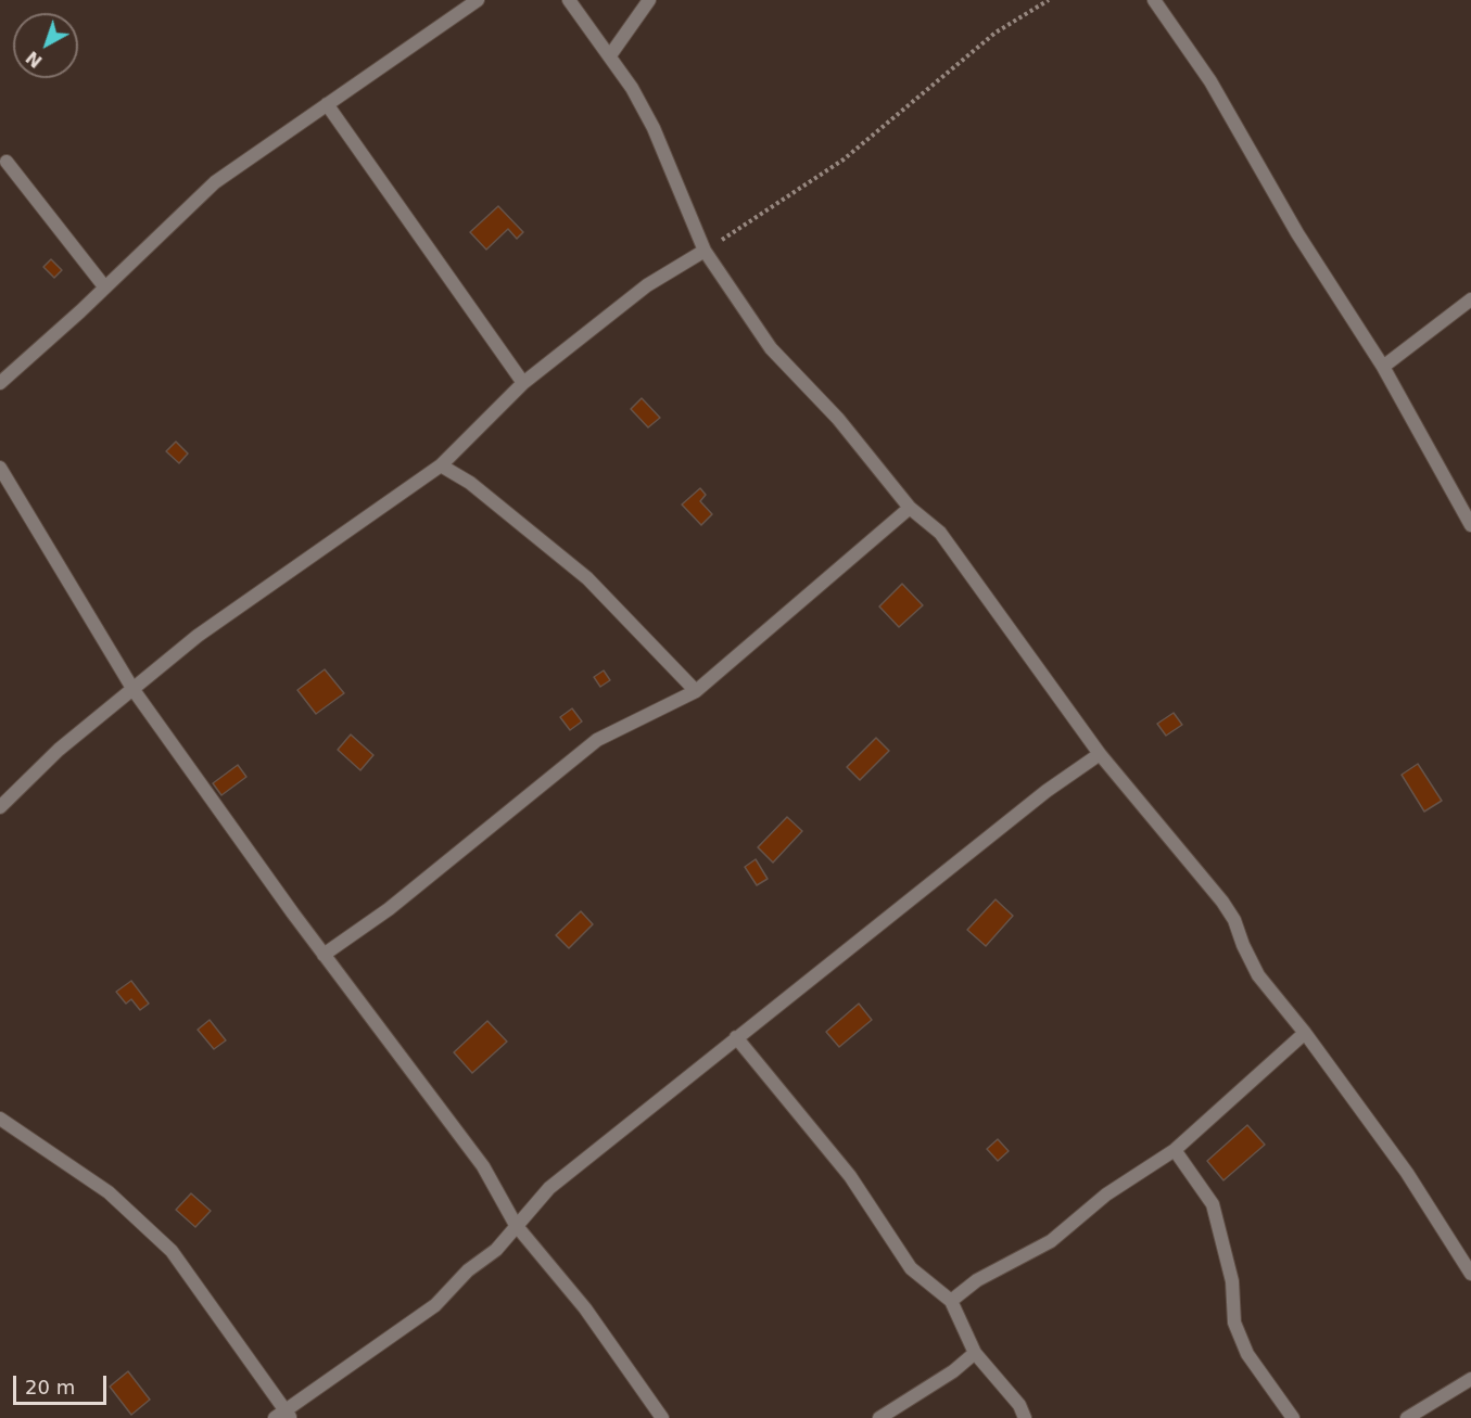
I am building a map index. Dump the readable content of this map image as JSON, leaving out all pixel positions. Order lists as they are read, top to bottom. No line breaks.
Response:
{"scale_bar":"20 m","north":"bottom left"}
